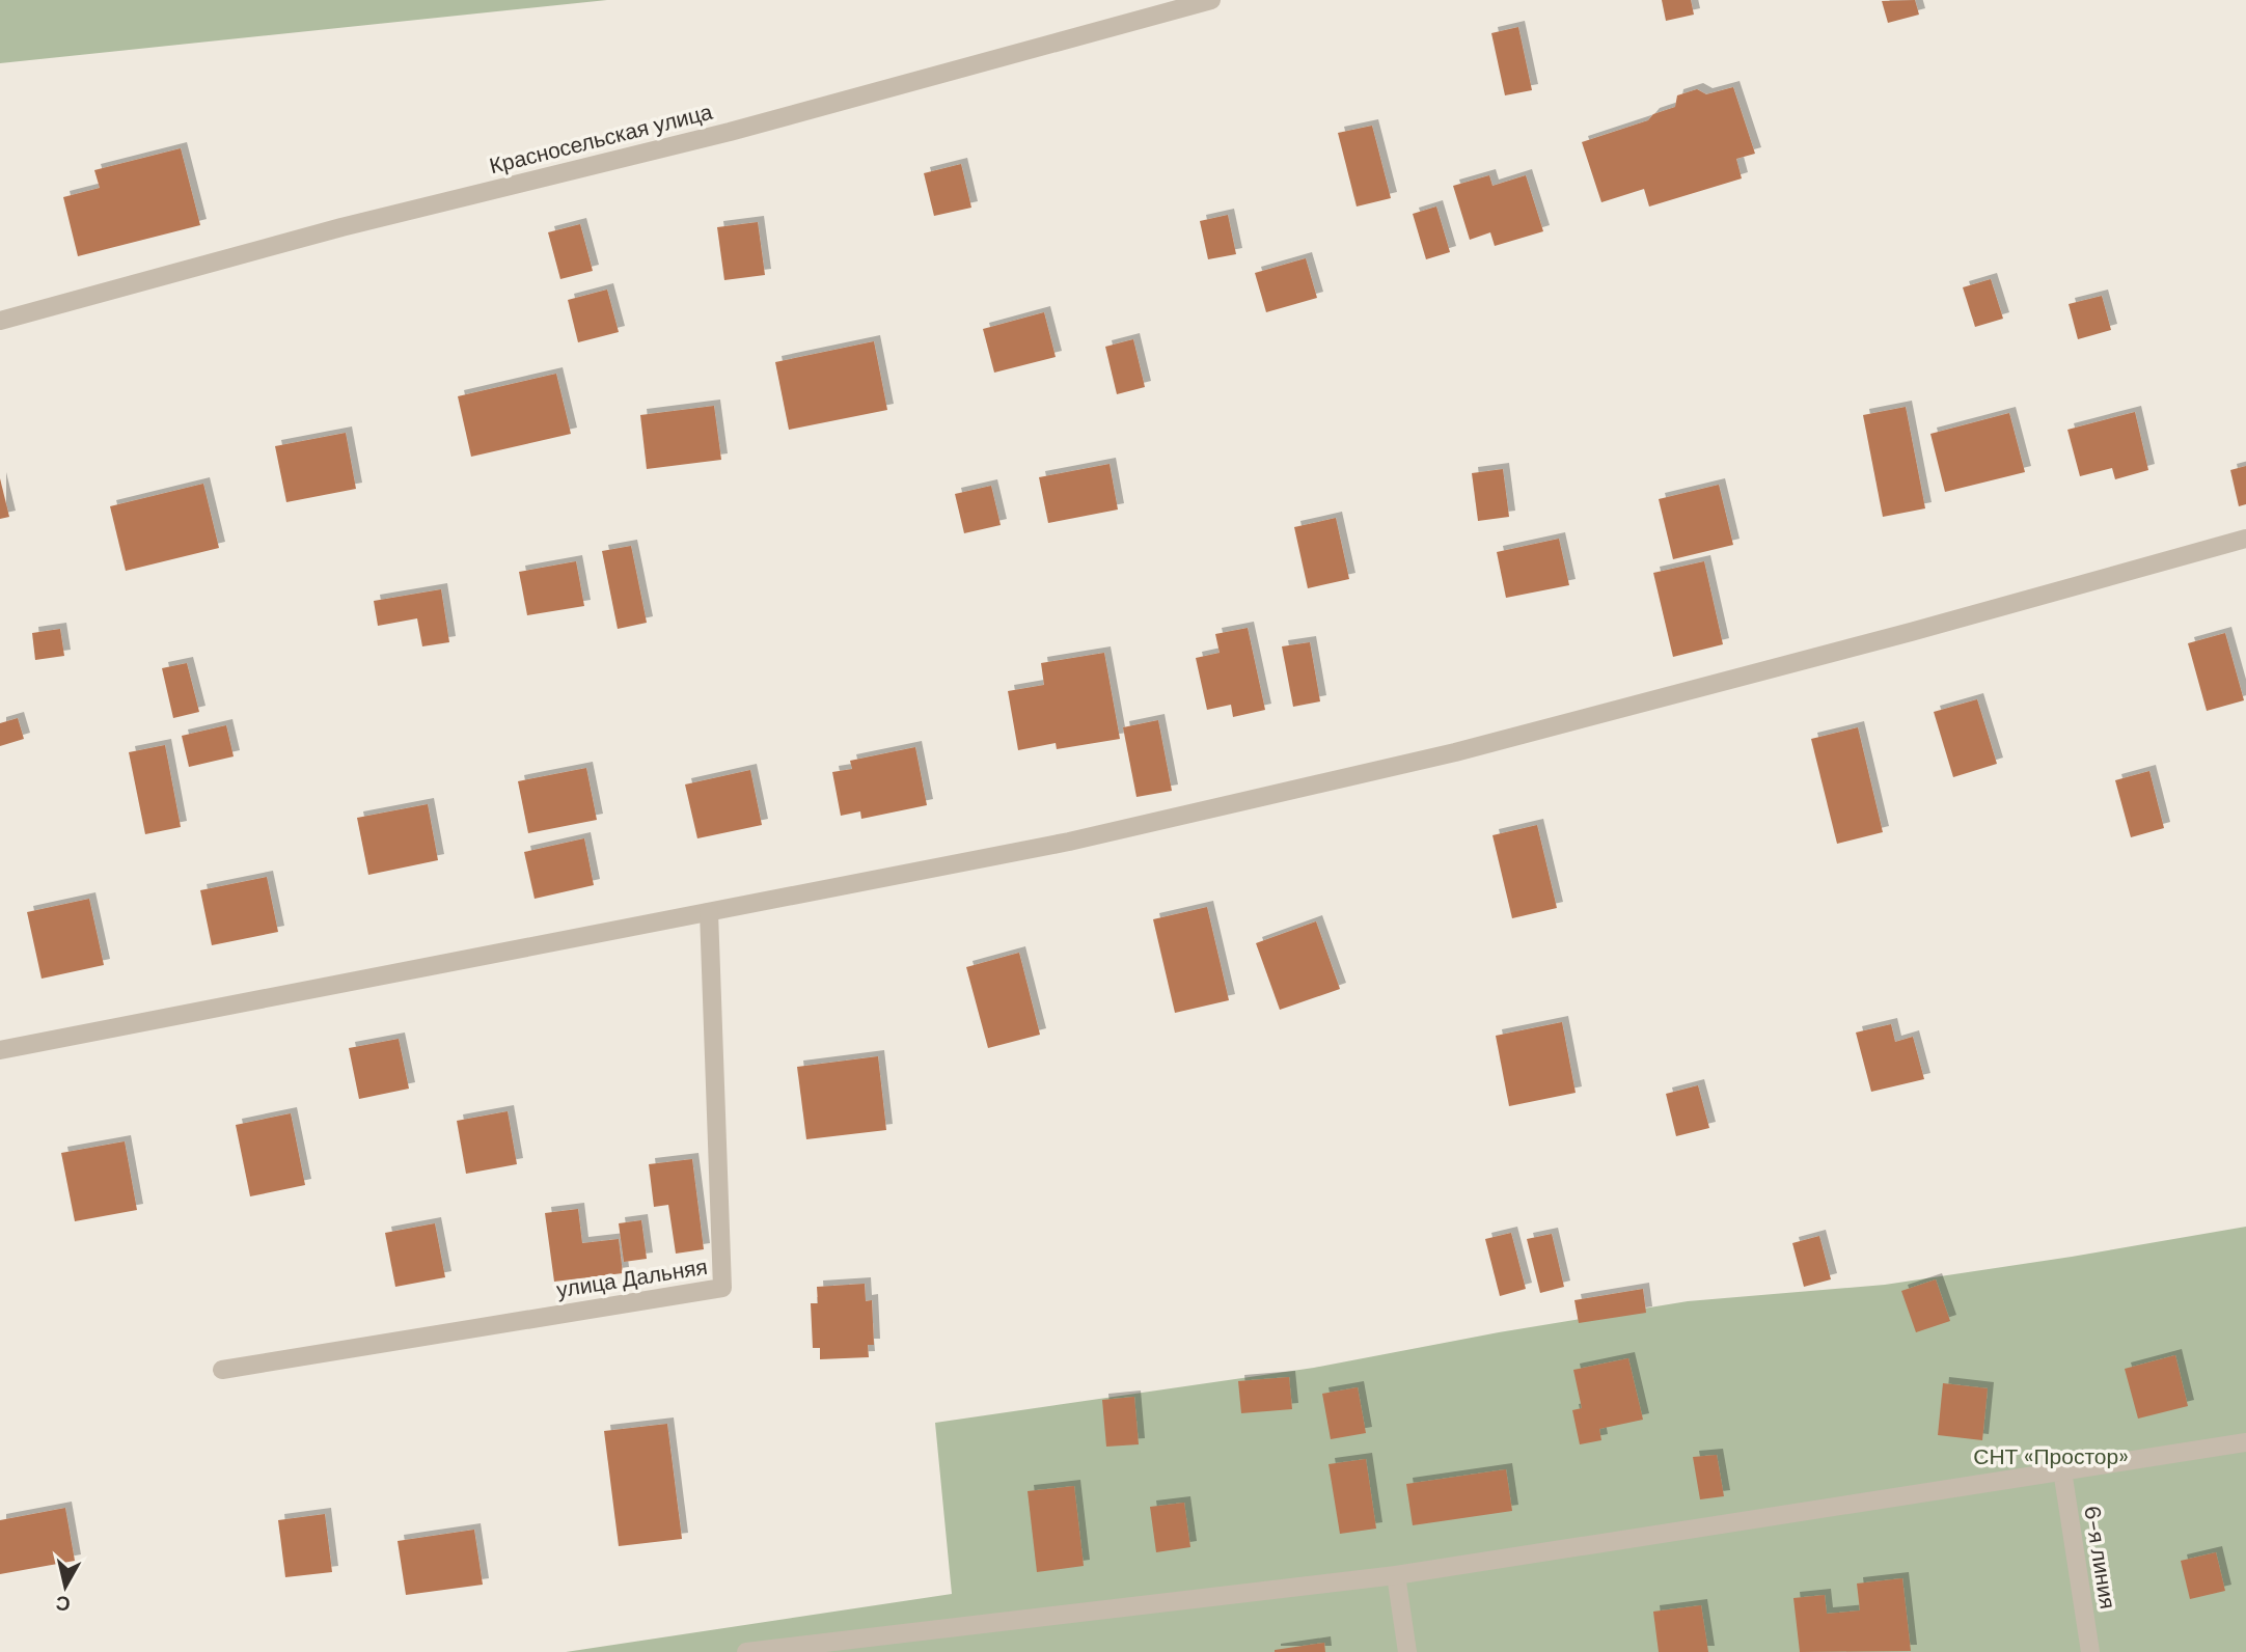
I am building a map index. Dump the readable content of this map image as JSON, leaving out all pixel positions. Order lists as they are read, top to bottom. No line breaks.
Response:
{"streets":{"street":["Красносельская улица","улица Дальняя","6-я линия"]},"parks":["СНТ «Простор»"],"north":"bottom"}
